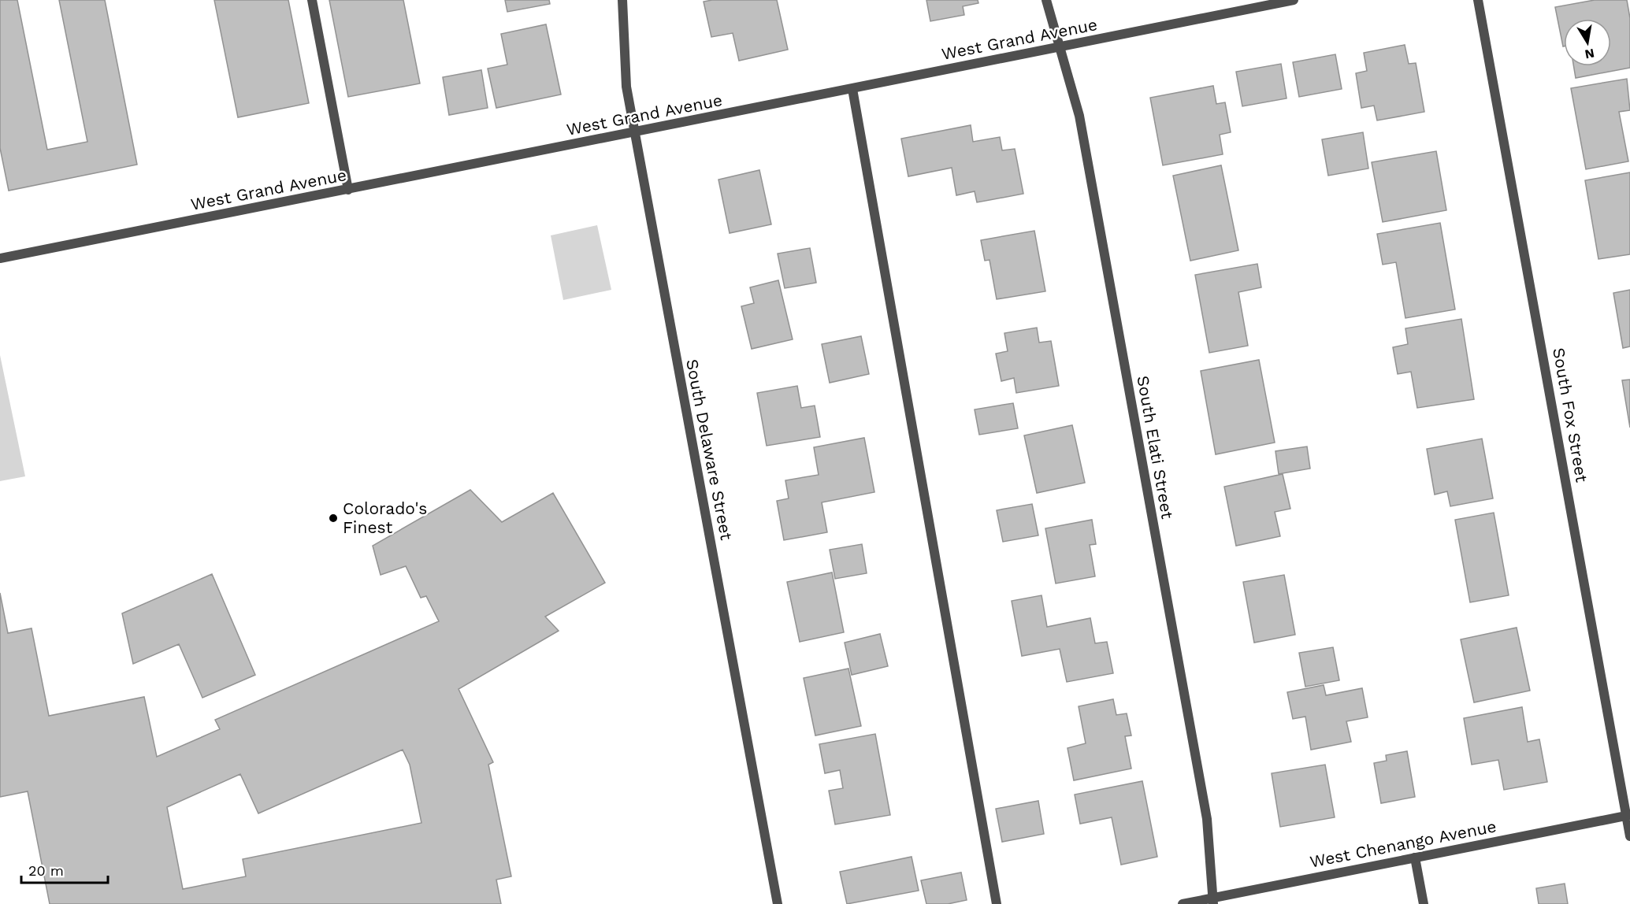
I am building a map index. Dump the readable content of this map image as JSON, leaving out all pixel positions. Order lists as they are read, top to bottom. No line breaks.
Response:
{"streets":{"street":["West Grand Avenue","South Fox Street","South Elati Street","South Delaware Street","West Chenango Avenue"]},"crossings":[["West Grand Avenue","South Elati Street"],["West Grand Avenue","South Delaware Street"],["South Fox Street","West Chenango Avenue"],["South Elati Street","West Chenango Avenue"]],"places":["Colorado's Finest"],"scale_bar":"20 m","north":"bottom"}
